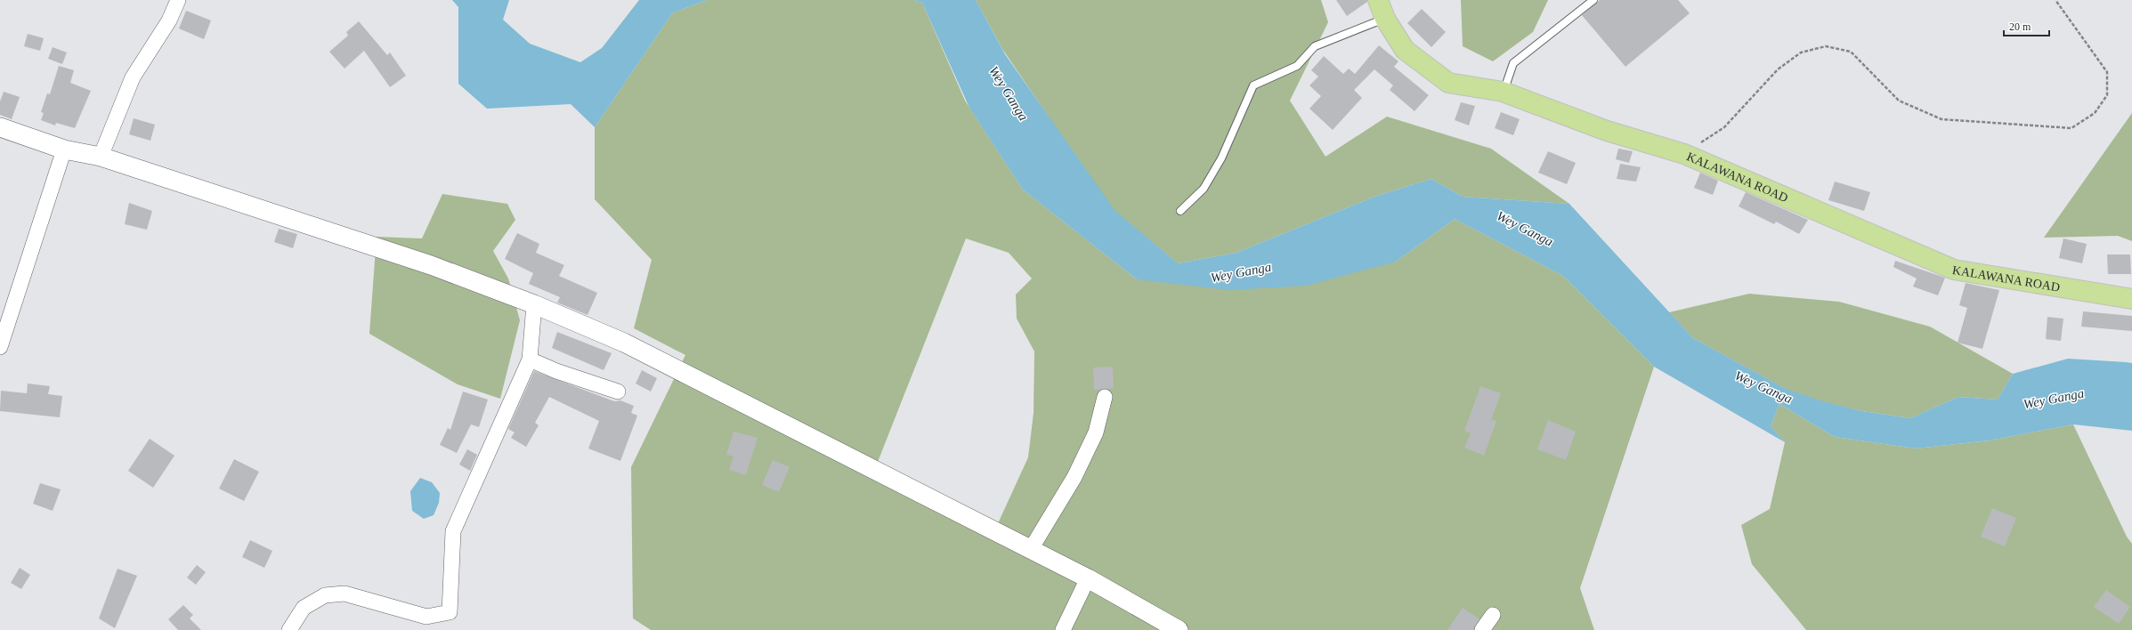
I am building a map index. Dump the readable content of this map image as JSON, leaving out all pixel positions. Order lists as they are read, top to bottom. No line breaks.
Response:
{"streets":{"main road":["KALAWANA ROAD"]},"water":["Wey Ganga"],"scale_bar":"20 m"}
